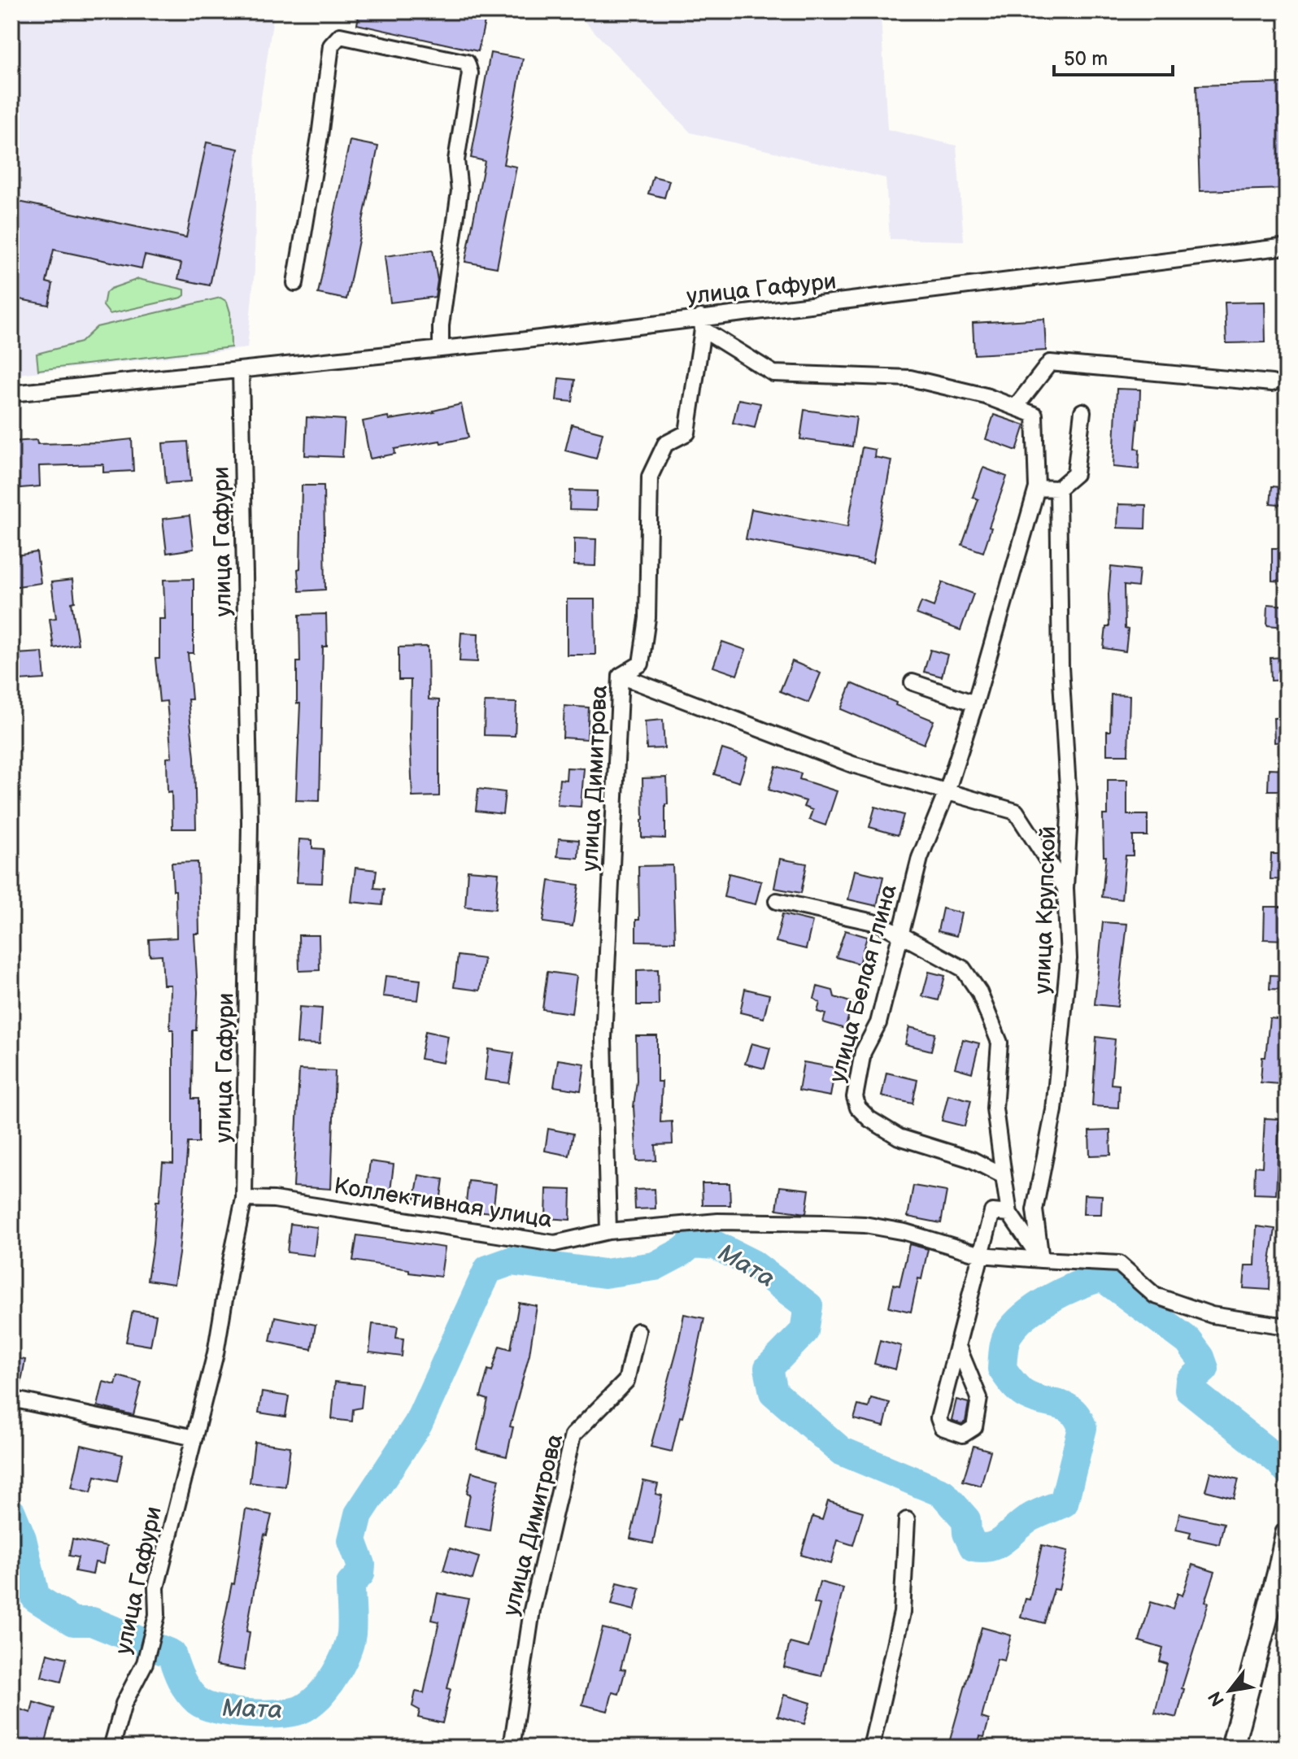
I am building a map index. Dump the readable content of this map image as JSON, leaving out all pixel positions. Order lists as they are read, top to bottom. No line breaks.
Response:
{"streets":{"street":["улица Гафури","улица Димитрова","улица Крупской","улица Белая глина","Коллективная улица"]},"crossings":[["улица Гафури","улица Димитрова"],["улица Гафури","Коллективная улица"],["улица Димитрова","Коллективная улица"]],"water":["Мата"],"scale_bar":"50 m","north":"bottom left"}
